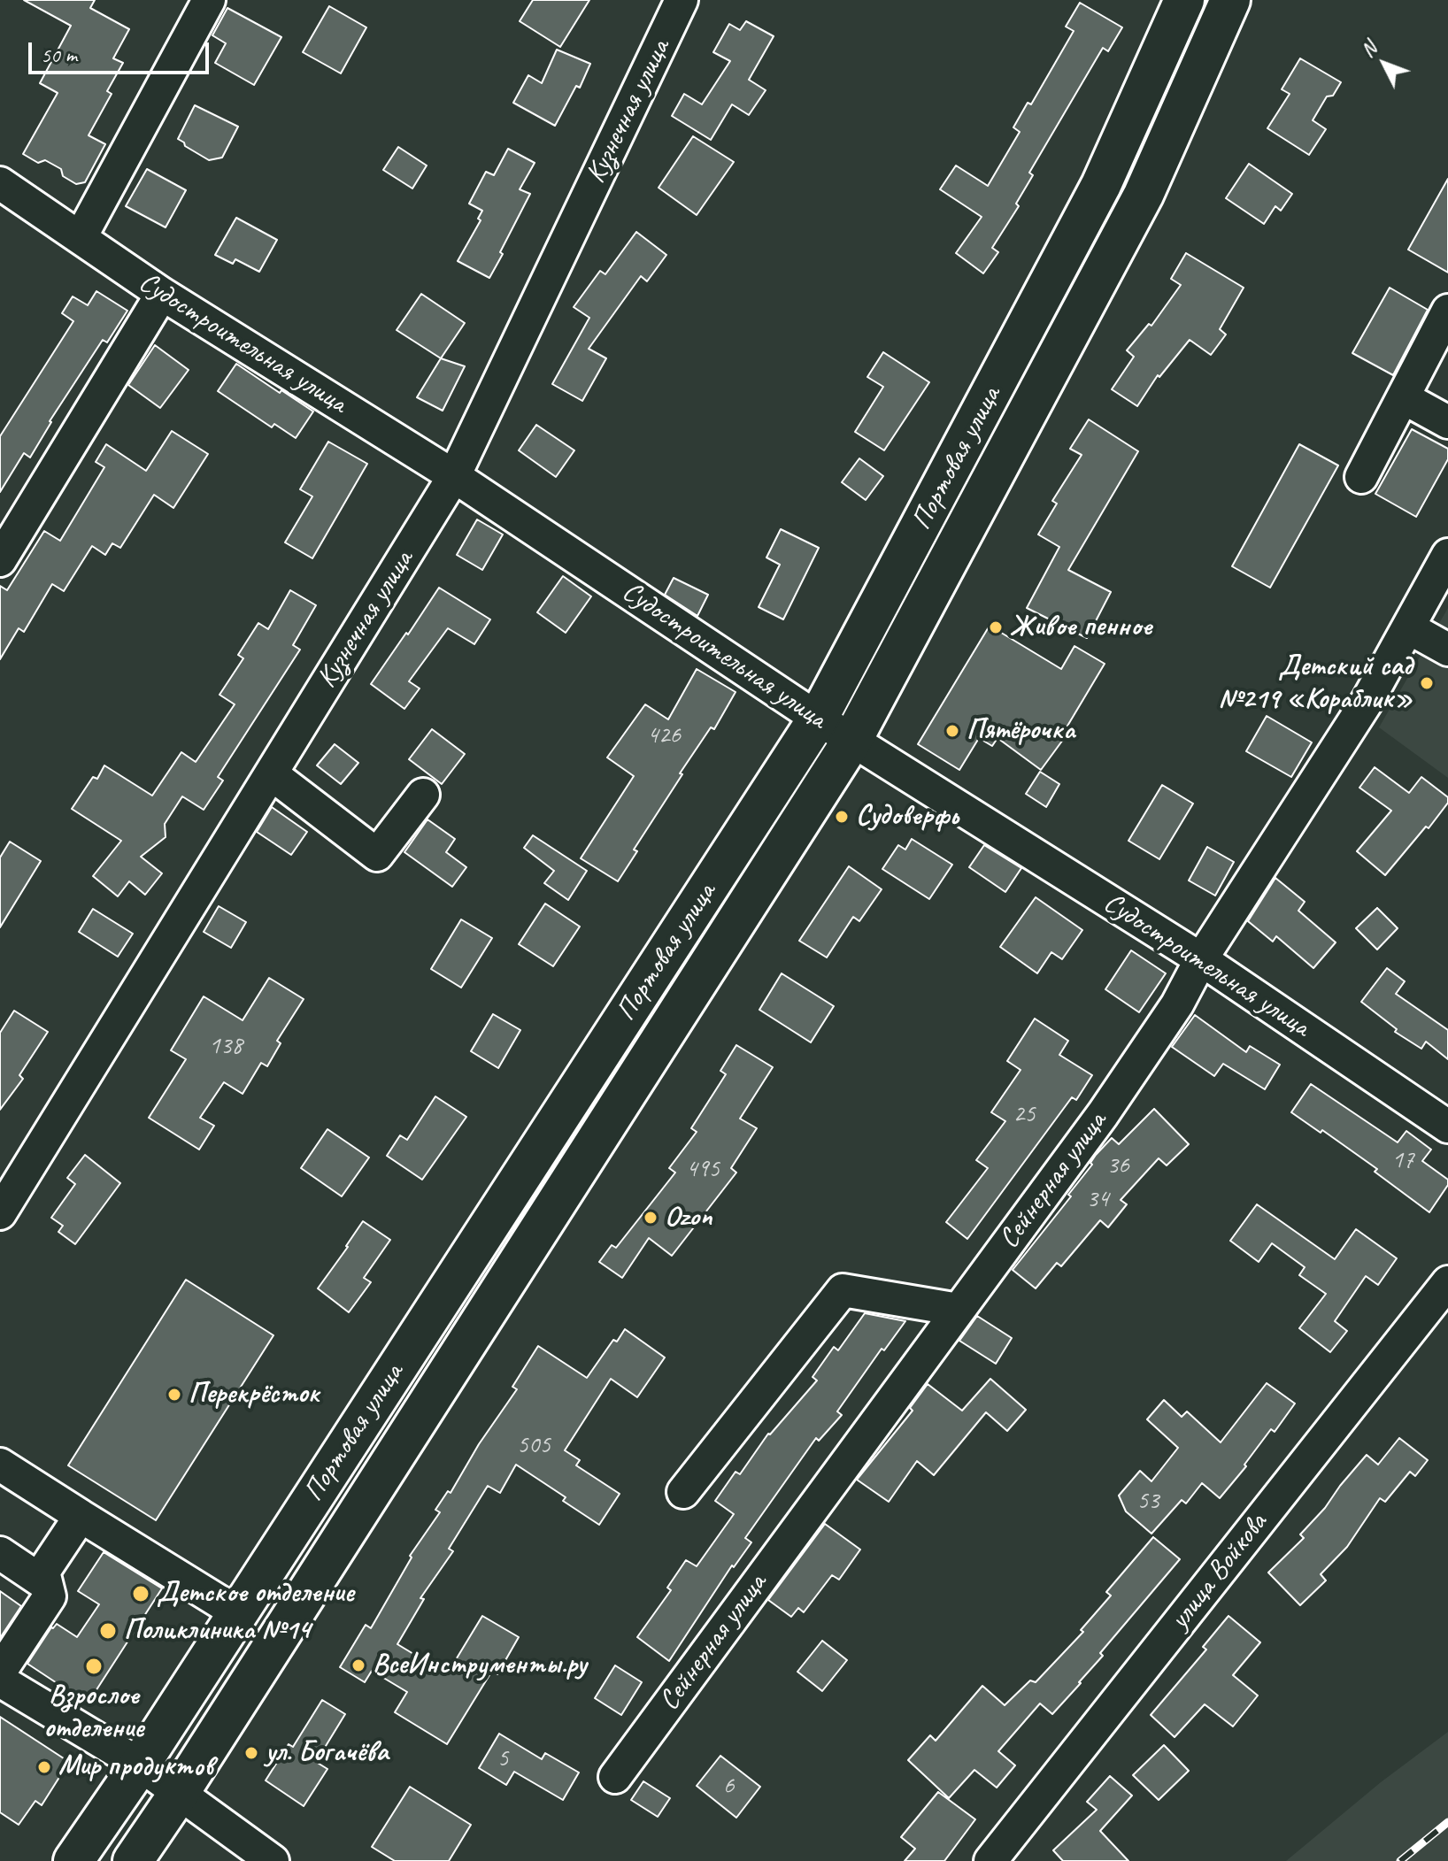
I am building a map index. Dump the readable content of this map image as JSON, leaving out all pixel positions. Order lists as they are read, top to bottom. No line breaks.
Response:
{"streets":{"main road":["Портовая улица"],"street":["Кузнечная улица","Судостроительная улица","Сейнерная улица","улица Войкова"]},"crossings":[["Кузнечная улица","Судостроительная улица"],["Судостроительная улица","Портовая улица"],["Судостроительная улица","Сейнерная улица"]],"places":["Живое пенное","Детский сад №219 «Кораблик»","Пятёрочка","Судоверфь","Ozon","Перекрёсток","Детское отделение","Поликлиника №14","ВсеИнструменты.ру","Взрослое отделение","ул. Богачёва","Мир продуктов"],"house_numbers":["426","138","25","17","36","495","34","505","53","5","6"],"scale_bar":"50 m","north":"top left"}
